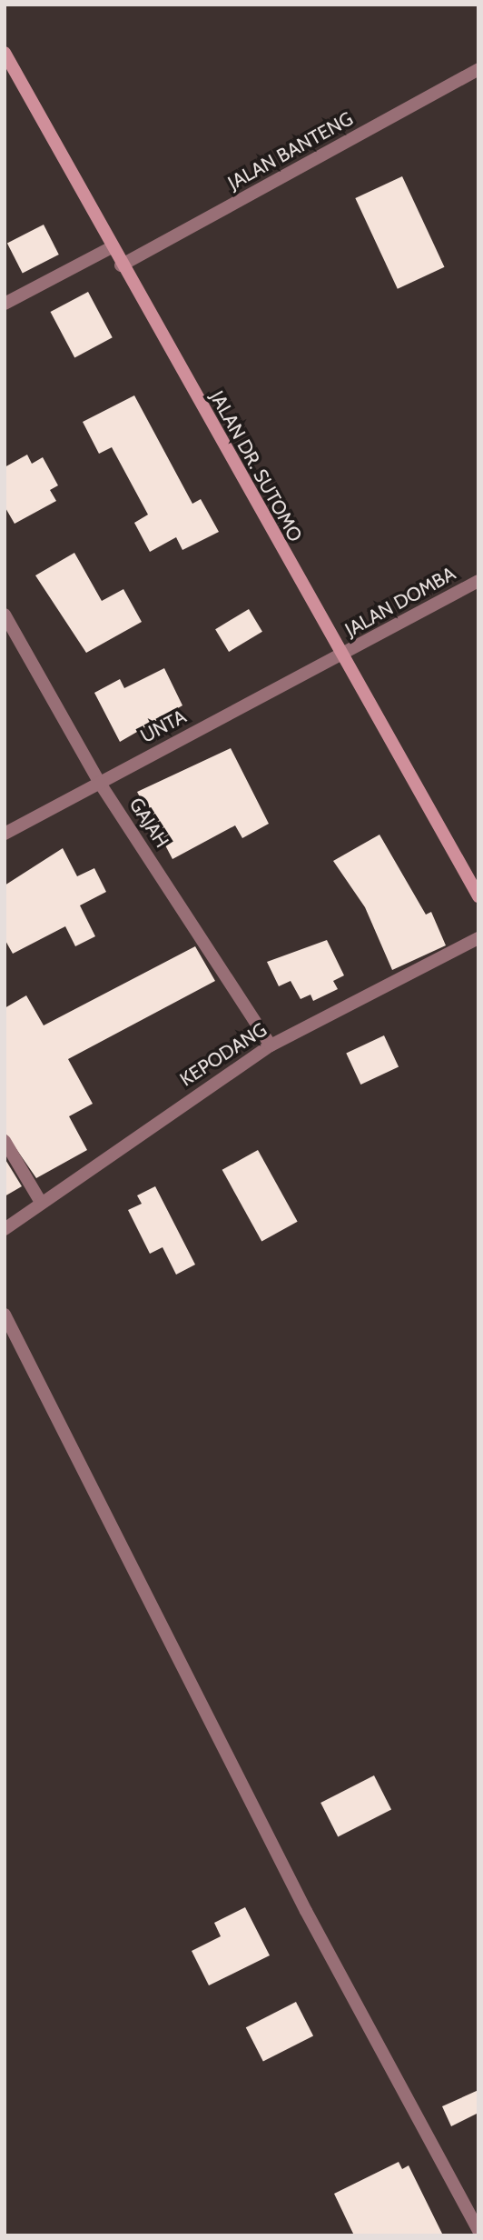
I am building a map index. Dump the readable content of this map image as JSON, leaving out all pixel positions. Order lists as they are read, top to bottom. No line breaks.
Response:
{"streets":{"street":["JALAN BANTENG","JALAN DR. SUTOMO","JALAN DOMBA","UNTA","GAJAH","KEPODANG"]},"crossings":[["JALAN BANTENG","JALAN DR. SUTOMO"],["JALAN DR. SUTOMO","JALAN DOMBA"],["JALAN DR. SUTOMO","UNTA"],["JALAN DOMBA","UNTA"],["UNTA","GAJAH"],["GAJAH","KEPODANG"]]}
